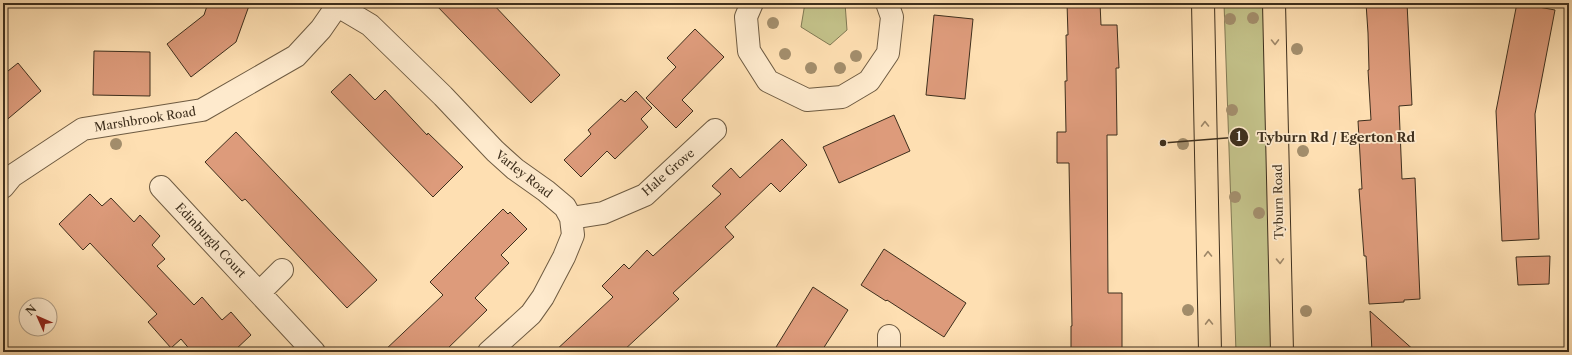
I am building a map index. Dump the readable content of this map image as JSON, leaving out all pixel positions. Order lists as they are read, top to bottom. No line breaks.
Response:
{"streets":{"main road":["Tyburn Road"],"street":["Marshbrook Road","Hale Grove","Varley Road","Edinburgh Court"]},"crossings":[["Marshbrook Road","Varley Road"],["Hale Grove","Varley Road"]],"places":["Tyburn Rd / Egerton Rd"],"north":"top left"}
